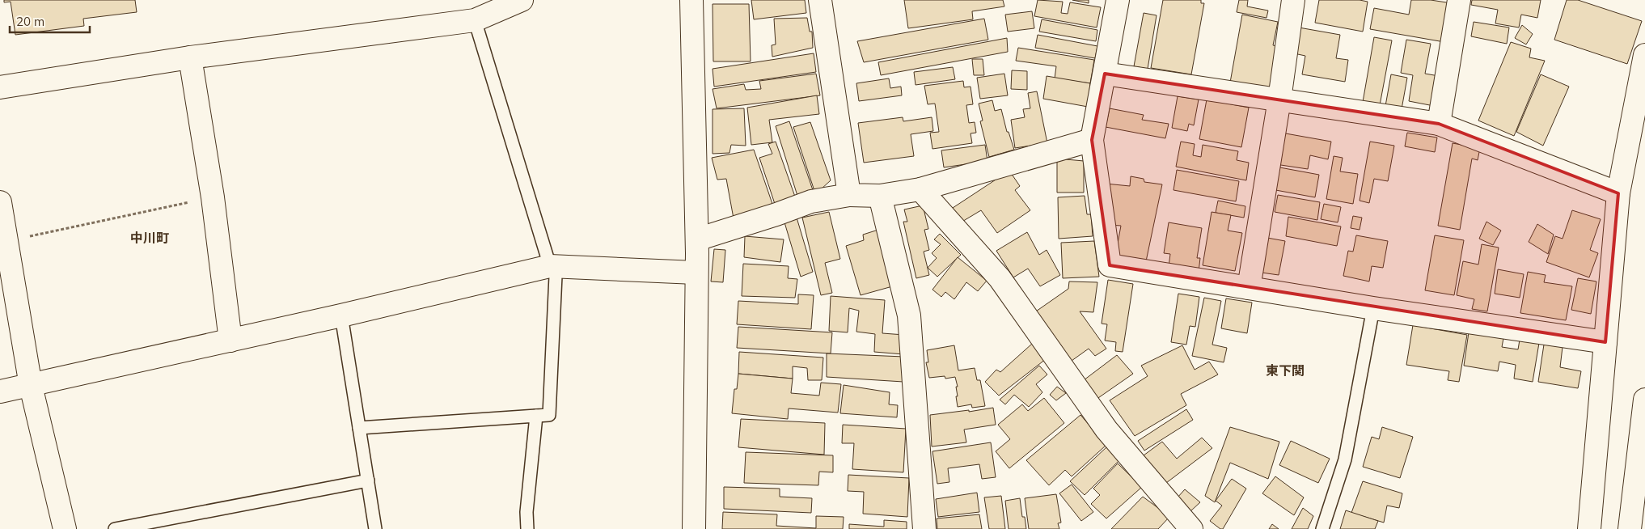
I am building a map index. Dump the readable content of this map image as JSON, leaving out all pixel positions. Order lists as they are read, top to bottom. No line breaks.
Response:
{"districts":["中川町","東下関"],"scale_bar":"20 m"}
